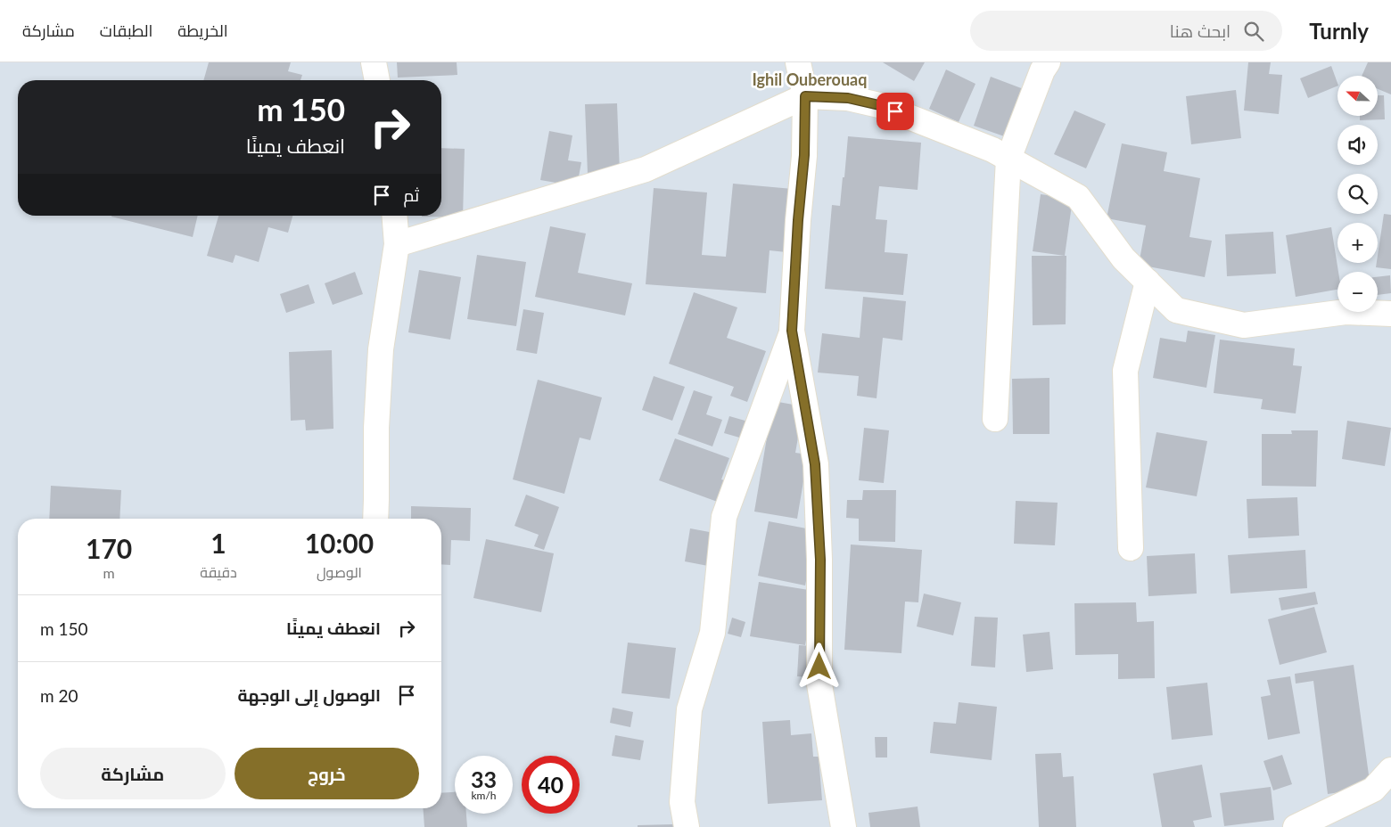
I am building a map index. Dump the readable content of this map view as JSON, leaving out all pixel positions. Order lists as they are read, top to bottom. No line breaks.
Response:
{"districts":["Ighil Ouberouaq"],"north":"left","page":{"header":"Turnly","search":"ابحث هنا","nav":["الخريطة","الطبقات","مشاركة"],"map_buttons":["+","−"],"turn":["150 m","انعطف يمينًا"],"then":"ثم","eta":["10:00","الوصول","1","دقيقة","170","m"],"list":[{"name":"انعطف يمينًا","value":"150 m"},{"name":"الوصول إلى الوجهة","value":"20 m"}],"buttons":["خروج","مشاركة"],"speed":"33 km/h","limit":"40"}}
